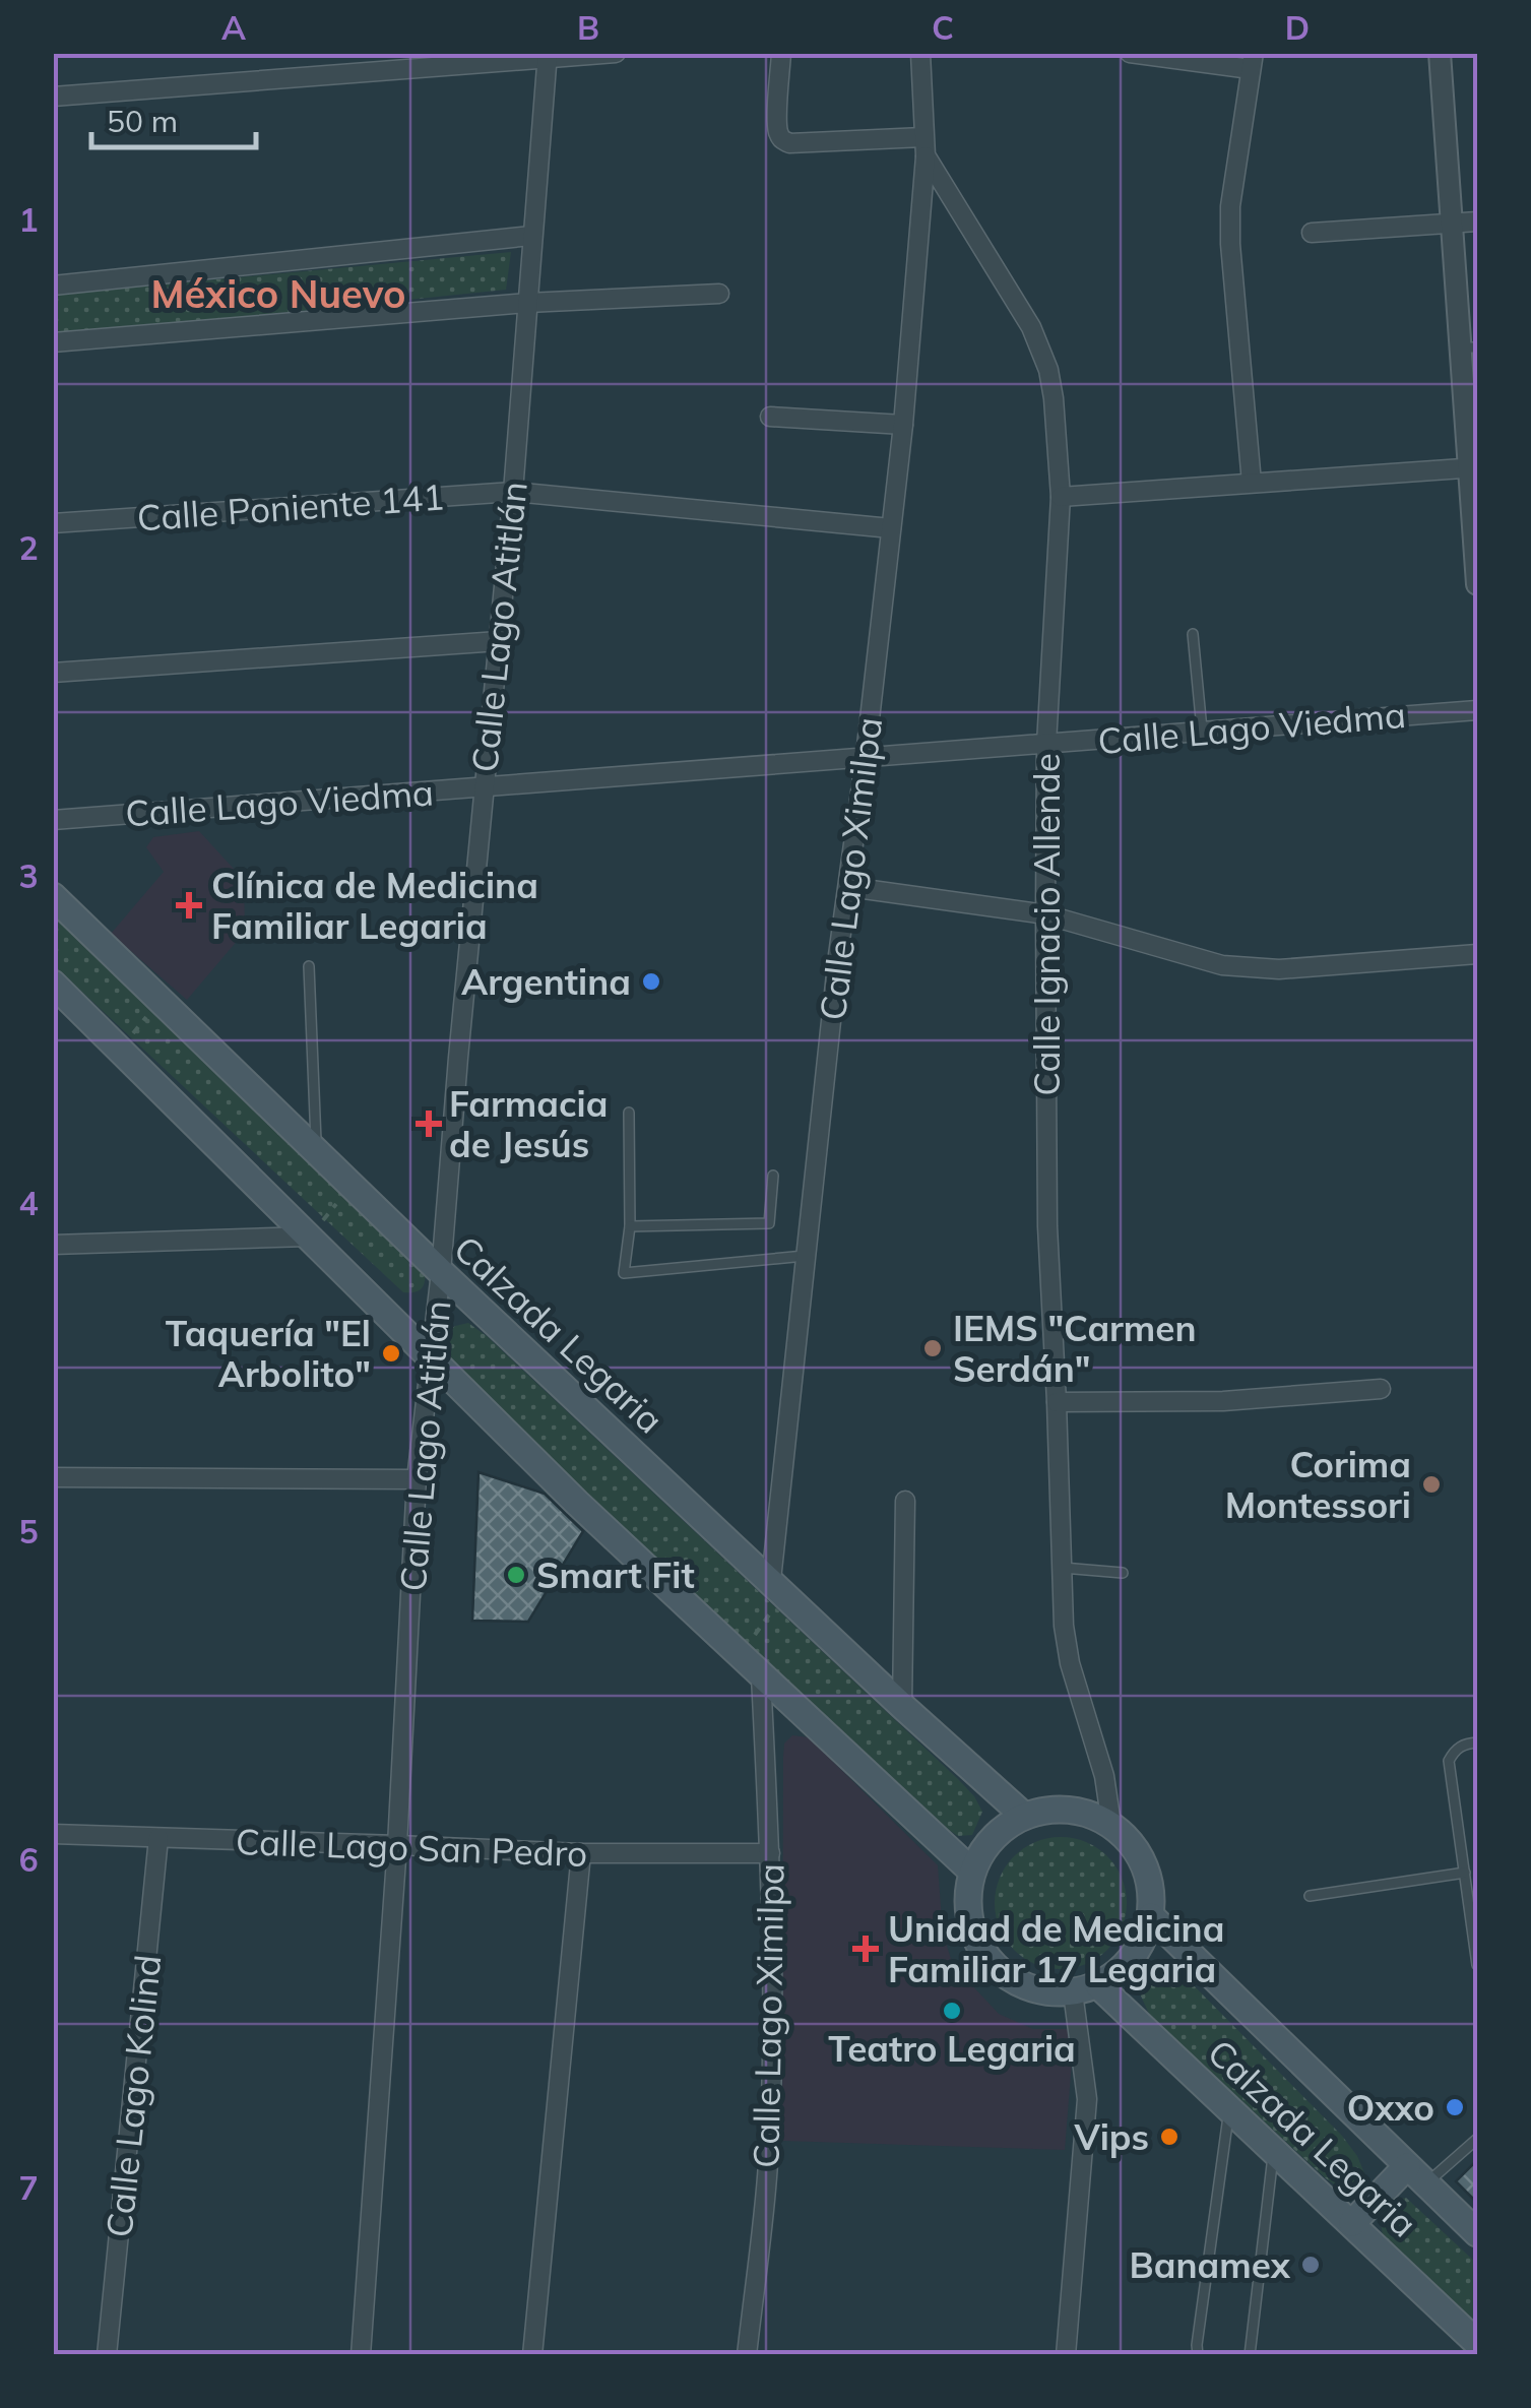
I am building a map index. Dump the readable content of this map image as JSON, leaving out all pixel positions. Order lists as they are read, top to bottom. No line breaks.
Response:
{"streets":{"main road":["Calzada Legaria"],"street":["Calle Poniente 141","Calle Lago Atitlán","Calle Lago Viedma","Calle Lago Ximilpa","Calle Ignacio Allende","Calle Lago San Pedro","Calle Lago Kolind"]},"crossings":[["Calle Poniente 141","Calle Lago Atitlán"],["Calle Poniente 141","Calle Lago Ximilpa"],["Calle Lago Atitlán","Calle Lago Viedma"],["Calle Lago Atitlán","Calzada Legaria"],["Calle Lago Atitlán","Calle Lago San Pedro"],["Calle Lago Viedma","Calle Lago Ximilpa"],["Calle Lago Viedma","Calle Ignacio Allende"],["Calle Lago Ximilpa","Calle Ignacio Allende"],["Calle Lago Ximilpa","Calzada Legaria"],["Calle Lago Ximilpa","Calle Lago San Pedro"],["Calle Ignacio Allende","Calzada Legaria"],["Calle Lago San Pedro","Calle Lago Kolind"]],"districts":["México Nuevo"],"places":{"health":["Clínica de Medicina Familiar Legaria","Farmacia de Jesús","Unidad de Medicina Familiar 17 Legaria"],"other":["Argentina","IEMS \"Carmen Serdán\"","Taquería \"El Arbolito\"","Corima Montessori","Smart Fit","Teatro Legaria","Oxxo","Vips","Banamex"]},"scale_bar":"50 m","grid":{"columns":["A","B","C","D"],"rows":["1","2","3","4","5","6","7"]}}
